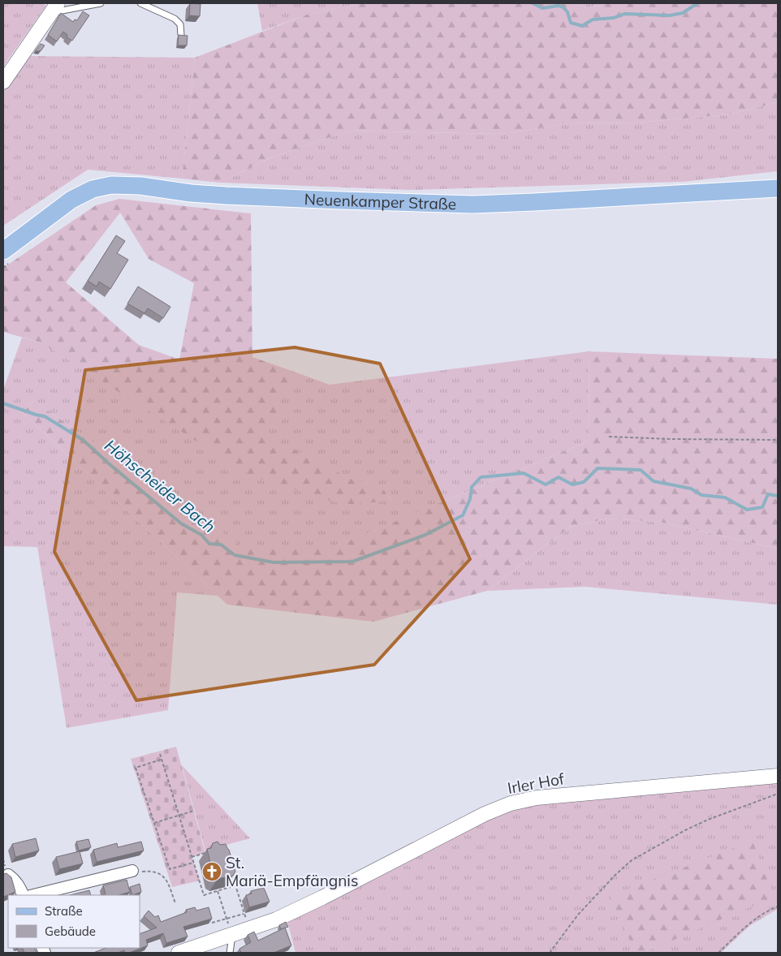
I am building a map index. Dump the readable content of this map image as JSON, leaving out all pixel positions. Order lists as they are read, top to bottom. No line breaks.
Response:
{"streets":{"main road":["Neuenkamper Straße"],"street":["Irler Hof"]},"water":["Höhscheider Bach"],"places":{"church":["St. Mariä-Empfängnis"]},"legend":["Straße","Gebäude"]}
